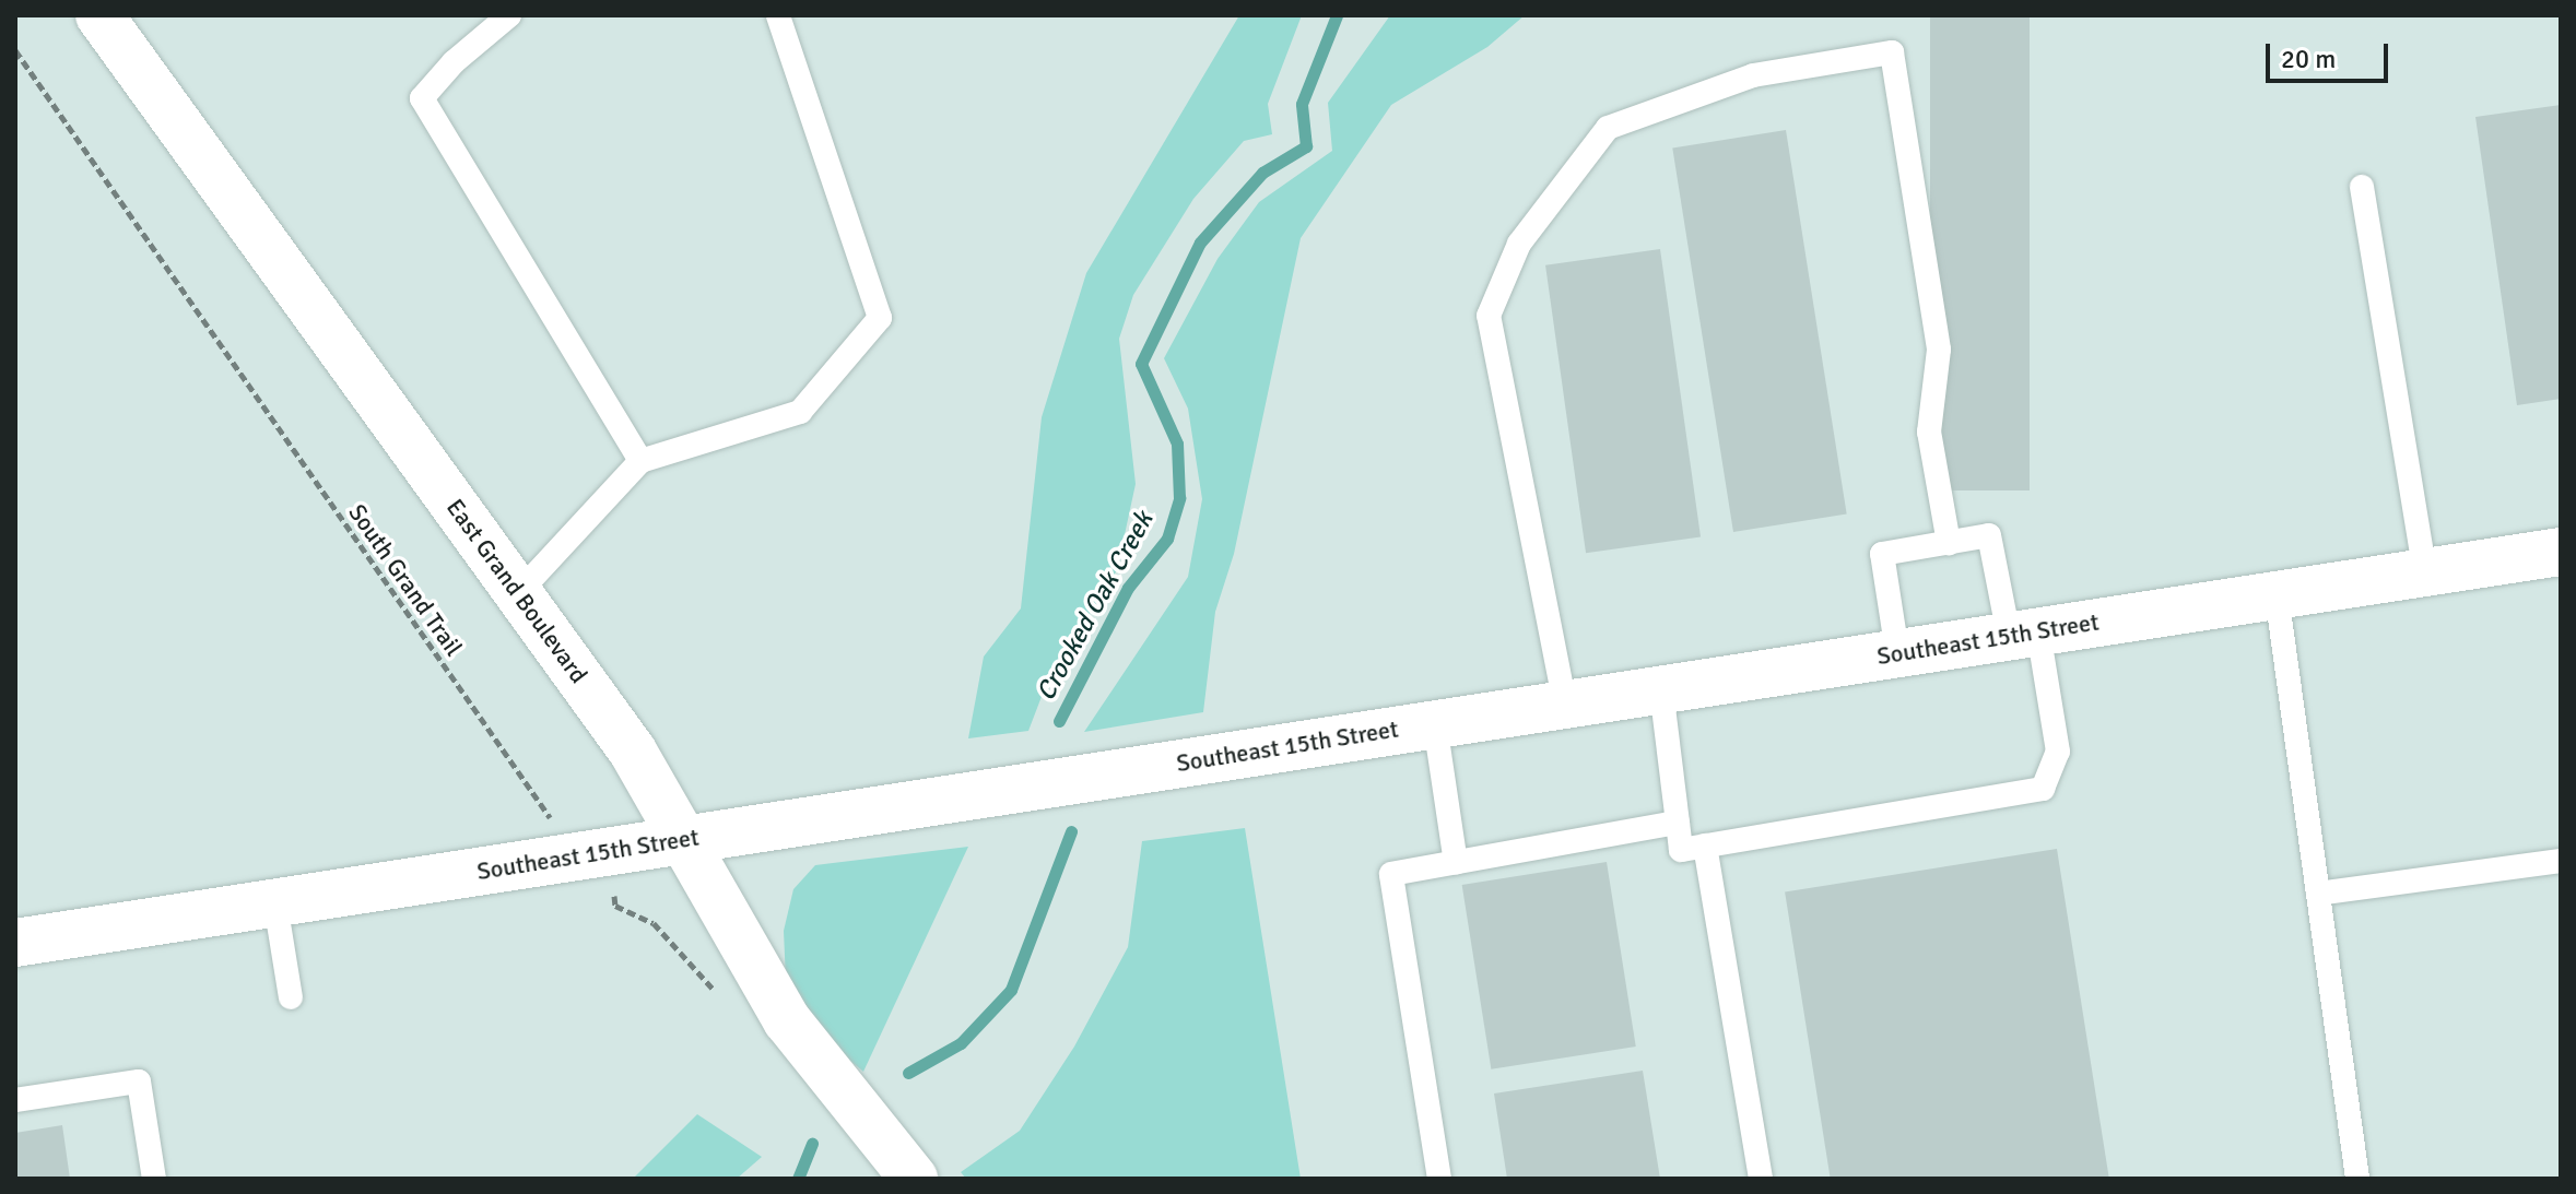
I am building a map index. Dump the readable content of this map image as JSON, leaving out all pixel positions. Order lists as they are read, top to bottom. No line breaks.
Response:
{"streets":{"main road":["East Grand Boulevard","Southeast 15th Street"],"path":["South Grand Trail"]},"crossings":[["South Grand Trail","Southeast 15th Street"],["East Grand Boulevard","Southeast 15th Street"]],"water":["Crooked Oak Creek"],"scale_bar":"20 m"}
